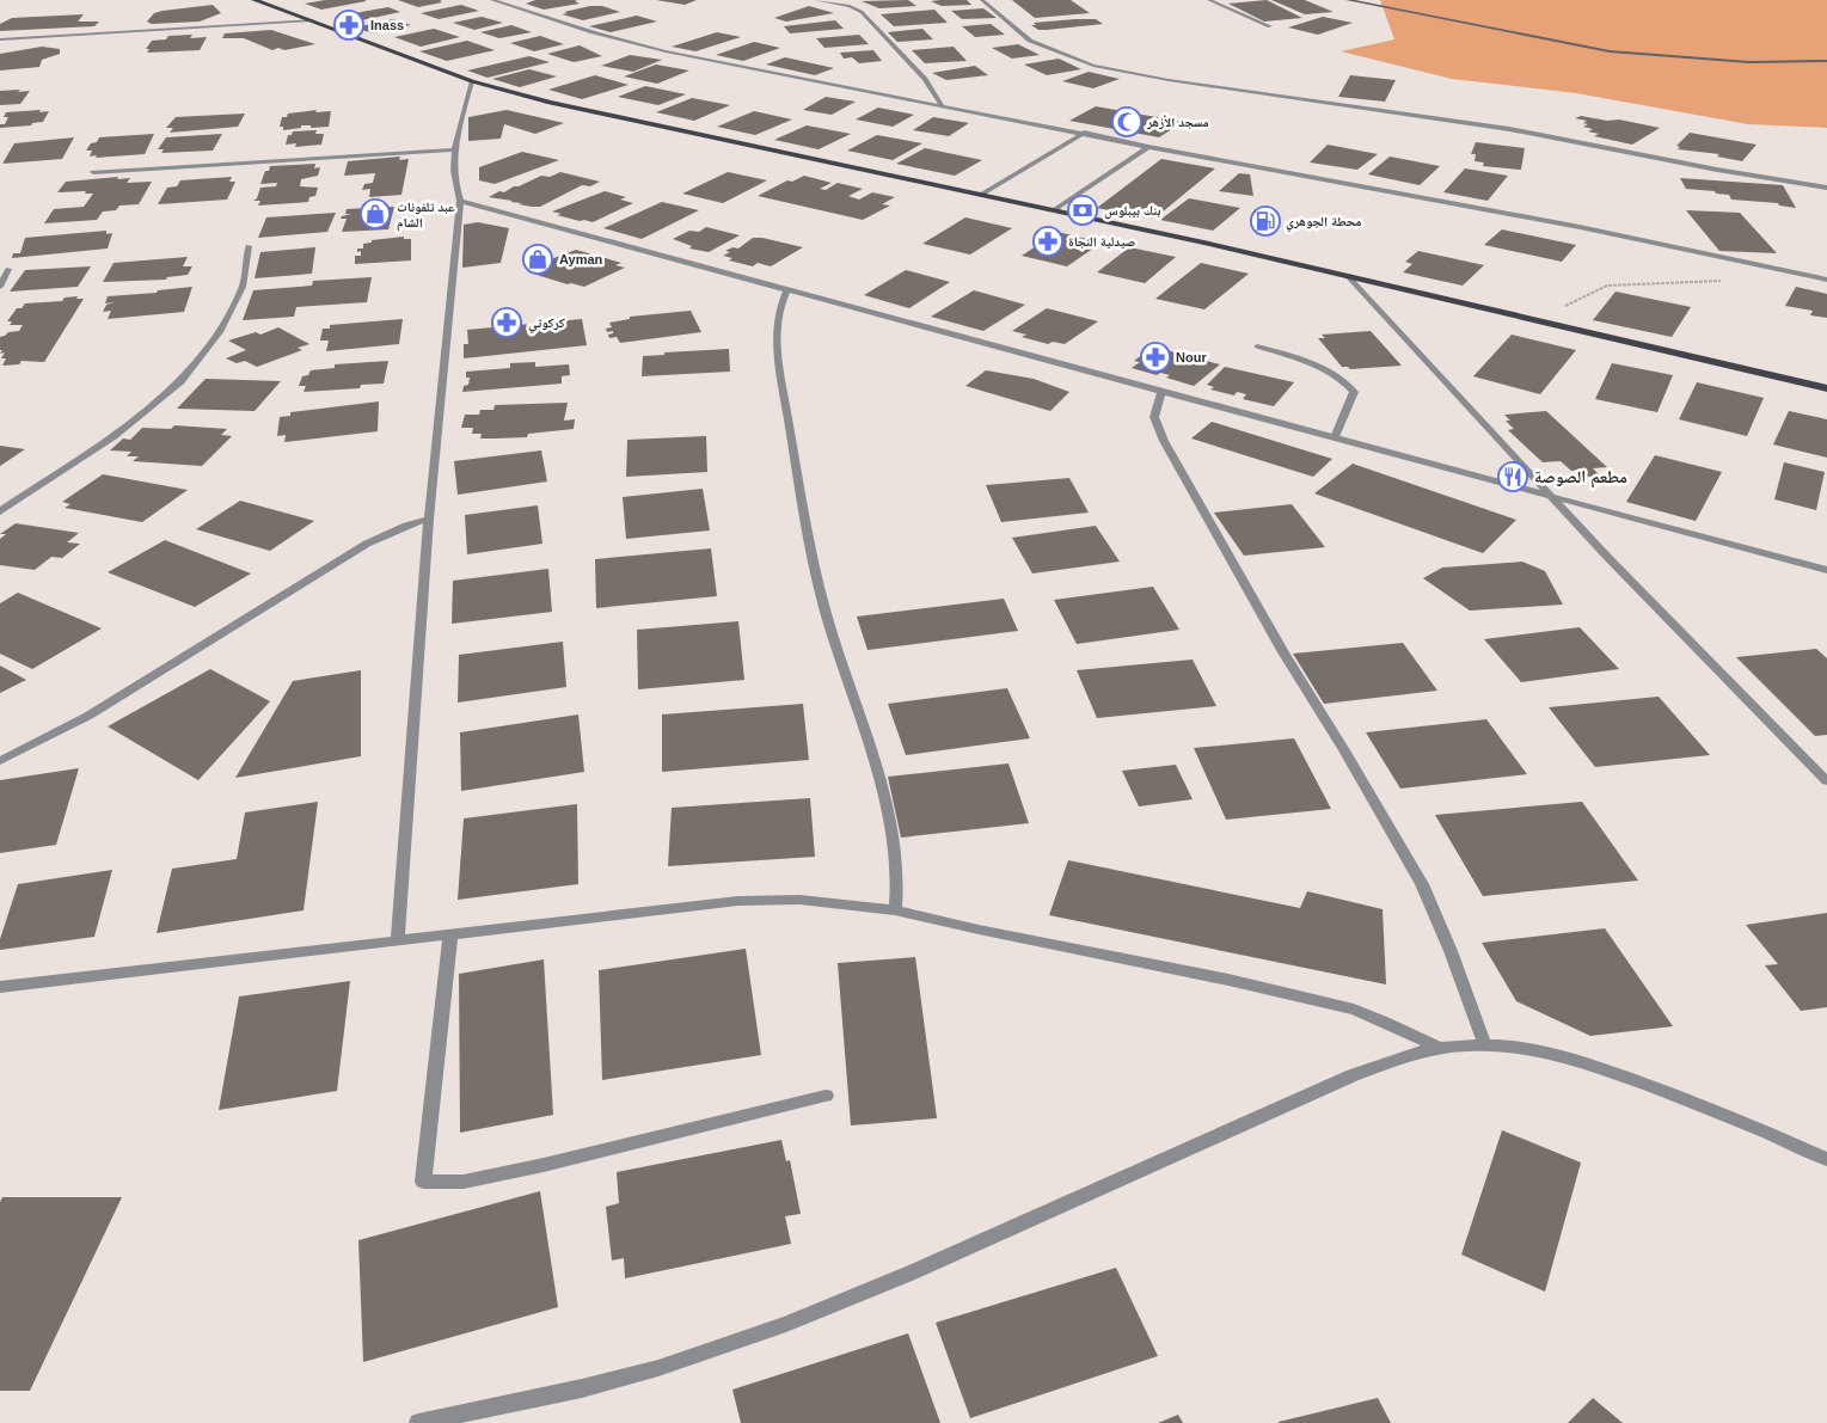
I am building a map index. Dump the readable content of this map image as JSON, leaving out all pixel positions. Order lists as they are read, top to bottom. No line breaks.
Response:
{"places":{"pharmacy":["Inass","صيدلية النجاة","كركوتي","Nour"],"mosque":["مسجد الأزهر"],"bank":["بنك بيبلوس"],"shop":["عبد تلفونات الشام","Ayman"],"fuel station":["محطة الجوهري"],"restaurant":["مطعم الصوصة"]}}
